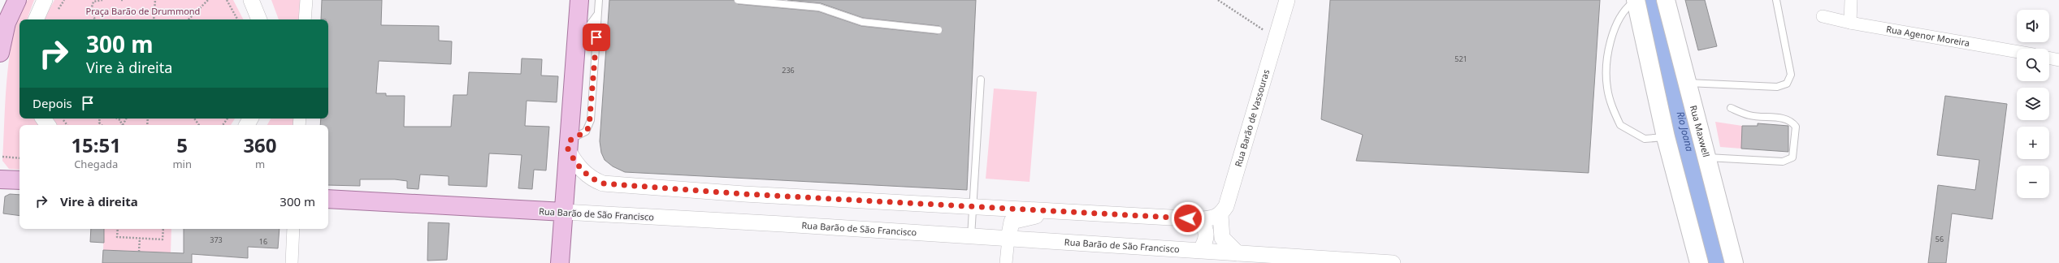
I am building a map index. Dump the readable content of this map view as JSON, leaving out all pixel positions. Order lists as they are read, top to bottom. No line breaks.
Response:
{"streets":{"main road":["Rua Maxwell","Rua Barão de São Francisco"],"street":["Rua Agenor Moreira","Rua Barão de Vassouras"]},"water":["Rio Joana"],"parks":["Praça Barão de Drummond"],"house_numbers":["521","236","56","373","16"],"page":{"map_buttons":["+","−"],"turn":["300 m","Vire à direita"],"then":"Depois","eta":["15:51","Chegada","5","min","360","m"],"list":[{"name":"Vire à direita","value":"300 m"}]}}
